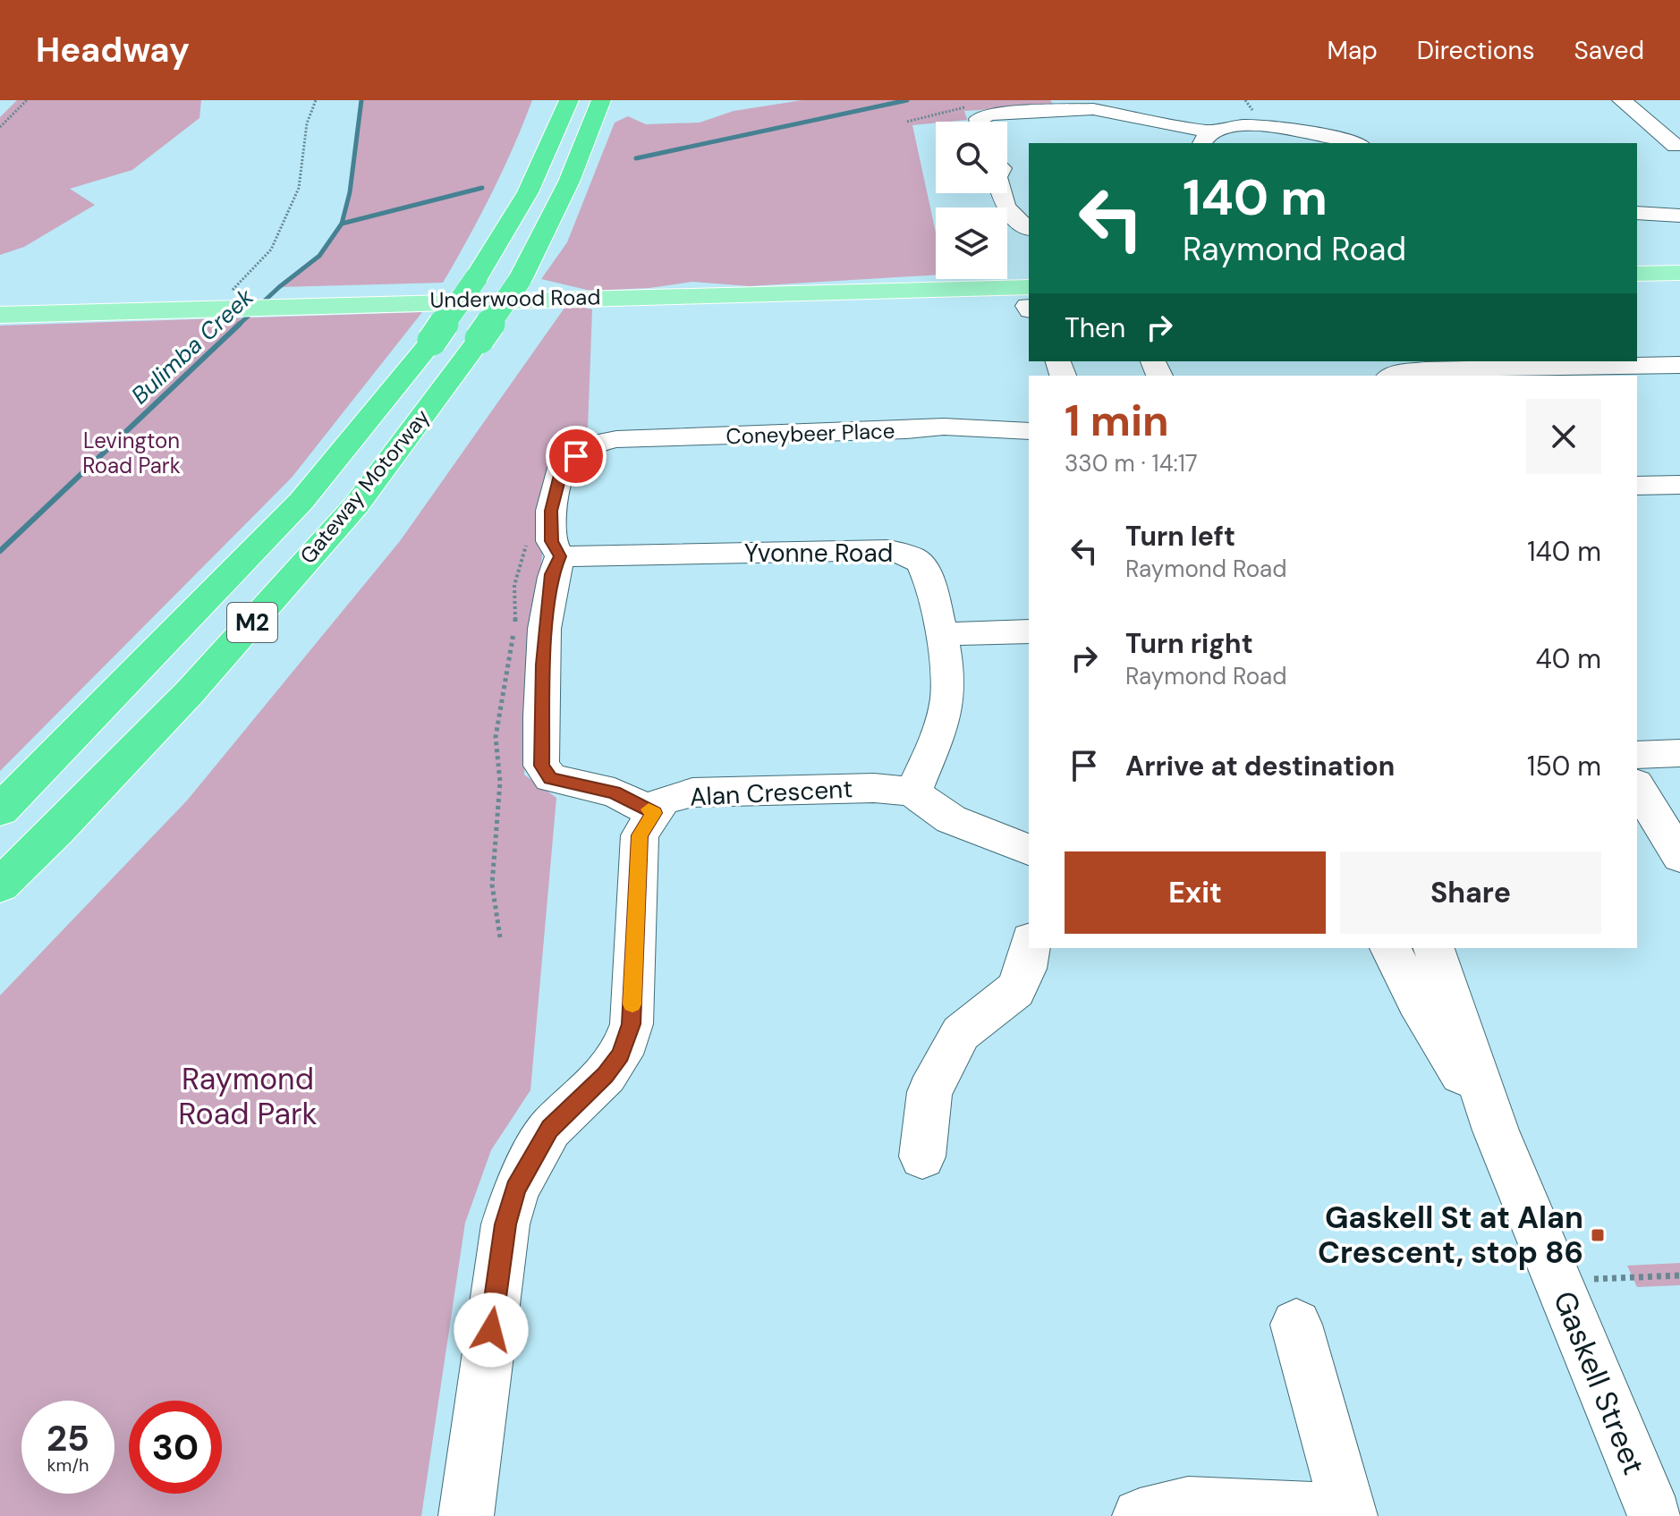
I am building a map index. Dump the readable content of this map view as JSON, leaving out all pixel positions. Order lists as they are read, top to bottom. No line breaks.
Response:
{"streets":{"highway":["Gateway Motorway","M2"],"main road":["Underwood Road"],"street":["Coneybeer Place","Yvonne Road","Alan Crescent","Gaskell Street"]},"crossings":[["Coneybeer Place","Yvonne Road"],["Yvonne Road","Alan Crescent"]],"water":["Bulimba Creek"],"parks":["Levington Road Park","Raymond Road Park"],"places":{"transit":["Gaskell St at Alan Crescent, stop 86"]},"page":{"header":"Headway","nav":["Map","Directions","Saved"],"turn":["140 m","Raymond Road"],"then":"Then","heading":["1 min","330 m · 14:17"],"list":[{"name":"Turn left","note":"Raymond Road","value":"140 m"},{"name":"Turn right","note":"Raymond Road","value":"40 m"},{"name":"Arrive at destination","value":"150 m"}],"buttons":["Exit","Share"],"speed":"25 km/h","limit":"30"}}
